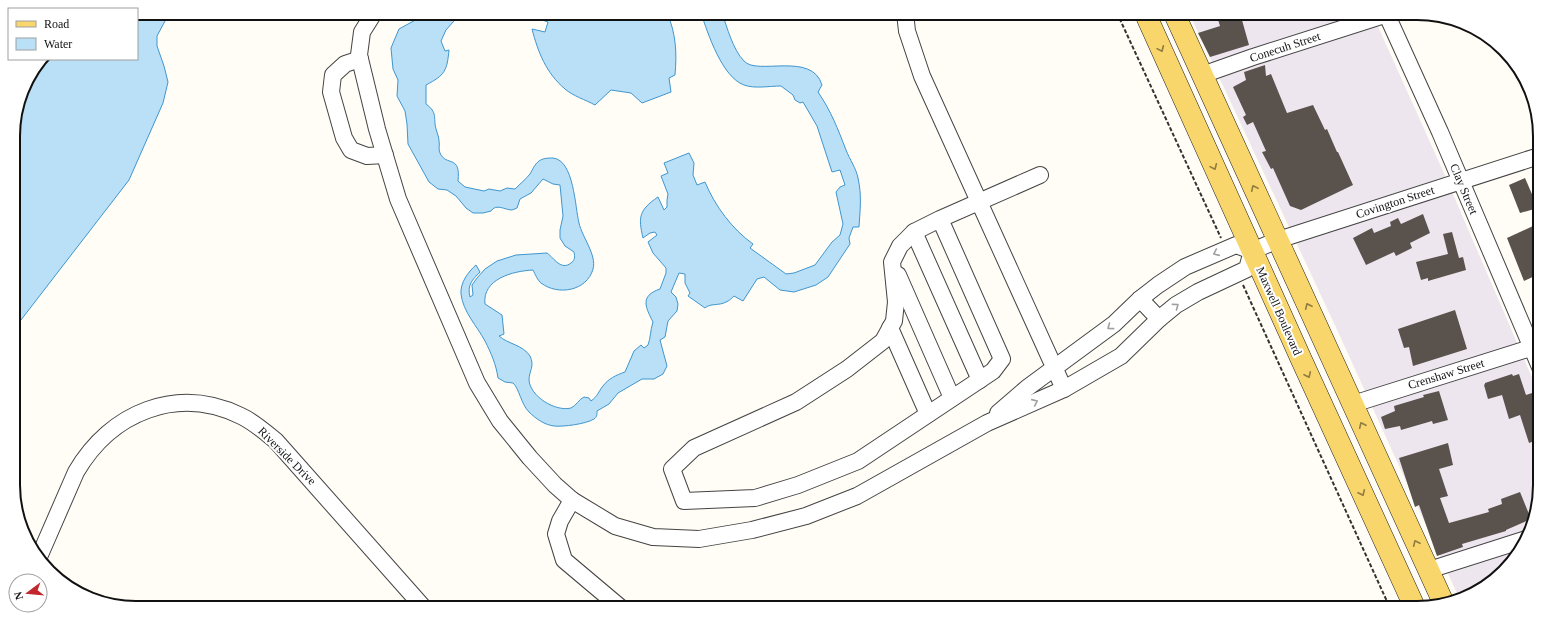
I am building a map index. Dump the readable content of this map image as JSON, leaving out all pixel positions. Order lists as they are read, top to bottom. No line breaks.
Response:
{"streets":{"main road":["Maxwell Boulevard"],"street":["Conecuh Street","Clay Street","Covington Street","Crenshaw Street","Riverside Drive"]},"crossings":[["Clay Street","Covington Street"],["Covington Street","Maxwell Boulevard"]],"legend":["Road","Water"],"north":"left"}
